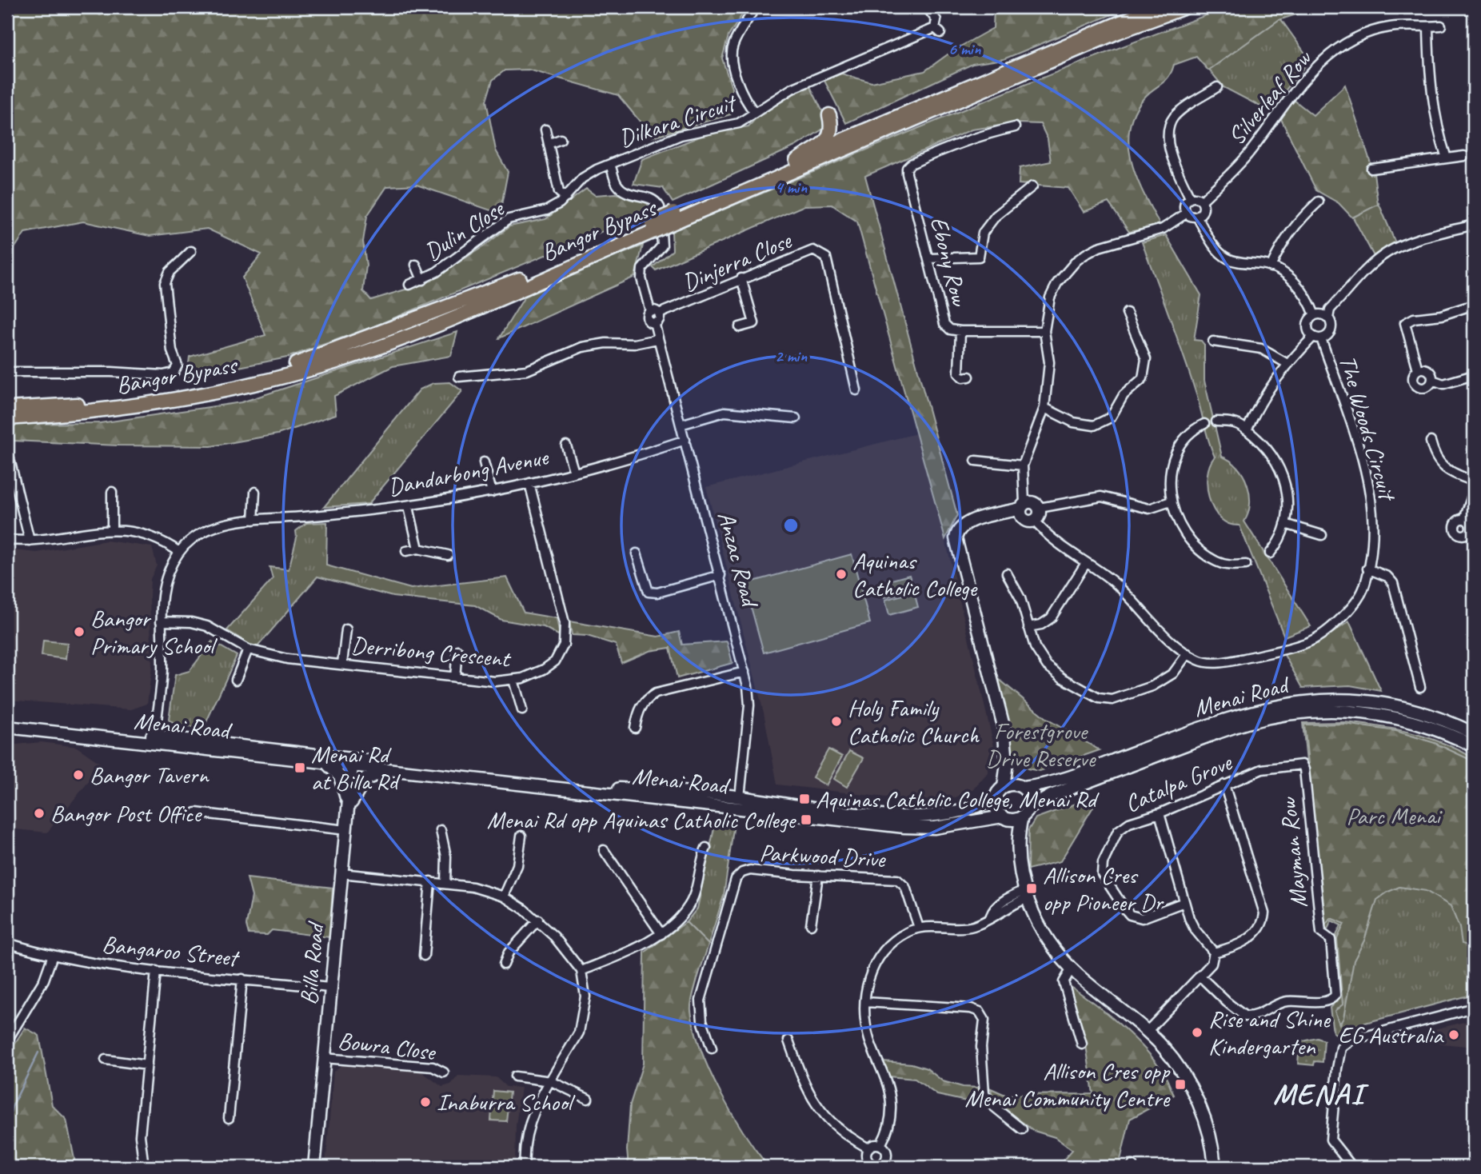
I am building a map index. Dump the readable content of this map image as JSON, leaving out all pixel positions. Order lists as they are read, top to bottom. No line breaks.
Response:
{"streets":{"main road":["Bangor Bypass","Menai Road","Billa Road"],"street":["Silverleaf Row","Dilkara Circuit","Dulin Close","Ebony Row","Dinjerra Close","The Woods Circuit","Dandarbong Avenue","Anzac Road","Derribong Crescent","Catalpa Grove","Mayman Row","Parkwood Drive","Bangaroo Street","Bowra Close"]},"crossings":[["Dilkara Circuit","Dulin Close"],["Dinjerra Close","Anzac Road"],["Dandarbong Avenue","Anzac Road"],["Dandarbong Avenue","Derribong Crescent"],["Dandarbong Avenue","Menai Road"],["Anzac Road","Menai Road"],["Menai Road","Billa Road"],["Catalpa Grove","Mayman Row"],["Bangaroo Street","Billa Road"],["Billa Road","Bowra Close"]],"districts":["MENAI"],"parks":["Forestgrove Drive Reserve","Parc Menai"],"places":{"other":["Aquinas Catholic College","Bangor Primary School","Holy Family Catholic Church","Bangor Tavern","Bangor Post Office","Rise and Shine Kindergarten","EG Australia","Inaburra School"],"transit":["Menai Rd at Billa Rd","Aquinas Catholic College, Menai Rd","Menai Rd opp Aquinas Catholic College","Allison Cres opp Pioneer Dr","Allison Cres opp Menai Community Centre"]},"rings":["6 min","4 min","2 min"]}
